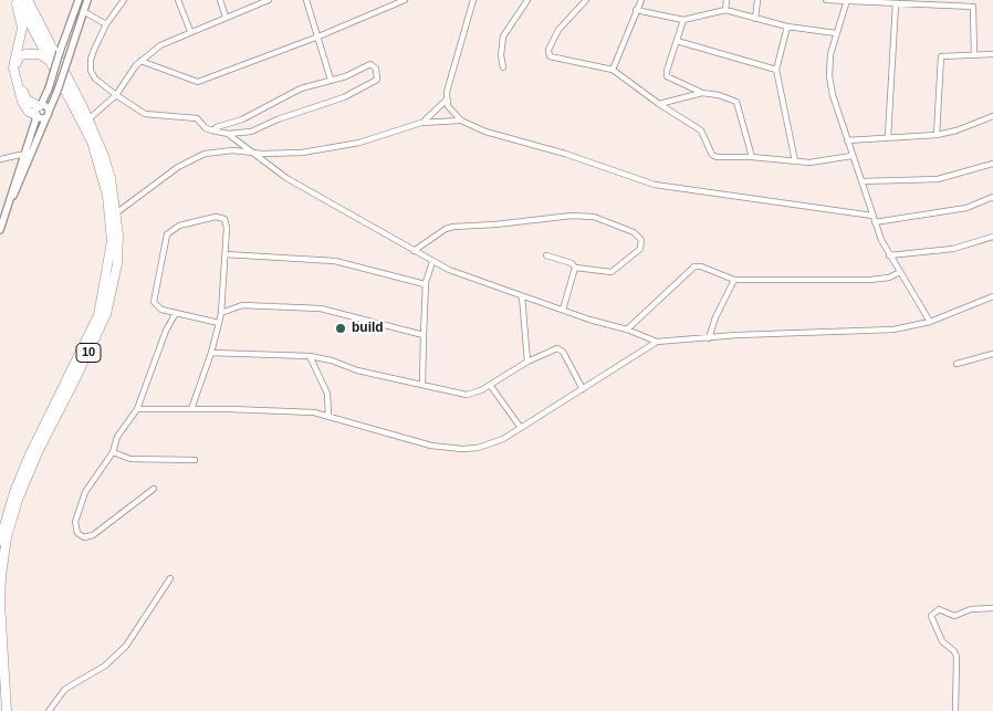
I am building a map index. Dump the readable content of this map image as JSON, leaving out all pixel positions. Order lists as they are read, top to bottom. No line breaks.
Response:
{"streets":{"highway":["10"]},"places":["build"]}
